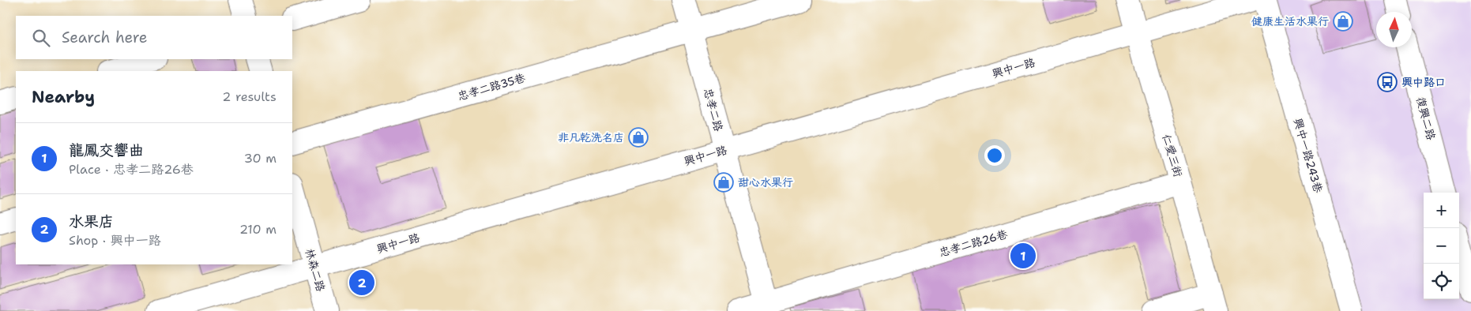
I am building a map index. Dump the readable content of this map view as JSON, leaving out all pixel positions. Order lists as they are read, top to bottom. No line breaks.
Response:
{"streets":{"street":["興中一路","忠孝二路35巷","忠孝二路","復興二路","仁愛三街","興中一路243巷","忠孝二路26巷","林森二路"]},"crossings":[["興中一路","忠孝二路"],["興中一路","仁愛三街"],["興中一路","林森二路"],["忠孝二路35巷","忠孝二路"],["忠孝二路","忠孝二路26巷"],["仁愛三街","忠孝二路26巷"]],"places":{"shop":["健康生活水果行","非凡乾洗名店","甜心水果行"],"bus stop":["興中路口"]},"north":"top","page":{"search":"Search here","heading":["Nearby","2 results"],"list":[{"mark":"1","name":"龍鳳交響曲","note":"Place · 忠孝二路26巷","value":"30 m"},{"mark":"2","name":"水果店","note":"Shop · 興中一路","value":"210 m"}],"map_buttons":["+","−"],"pins":["1","2"]}}
